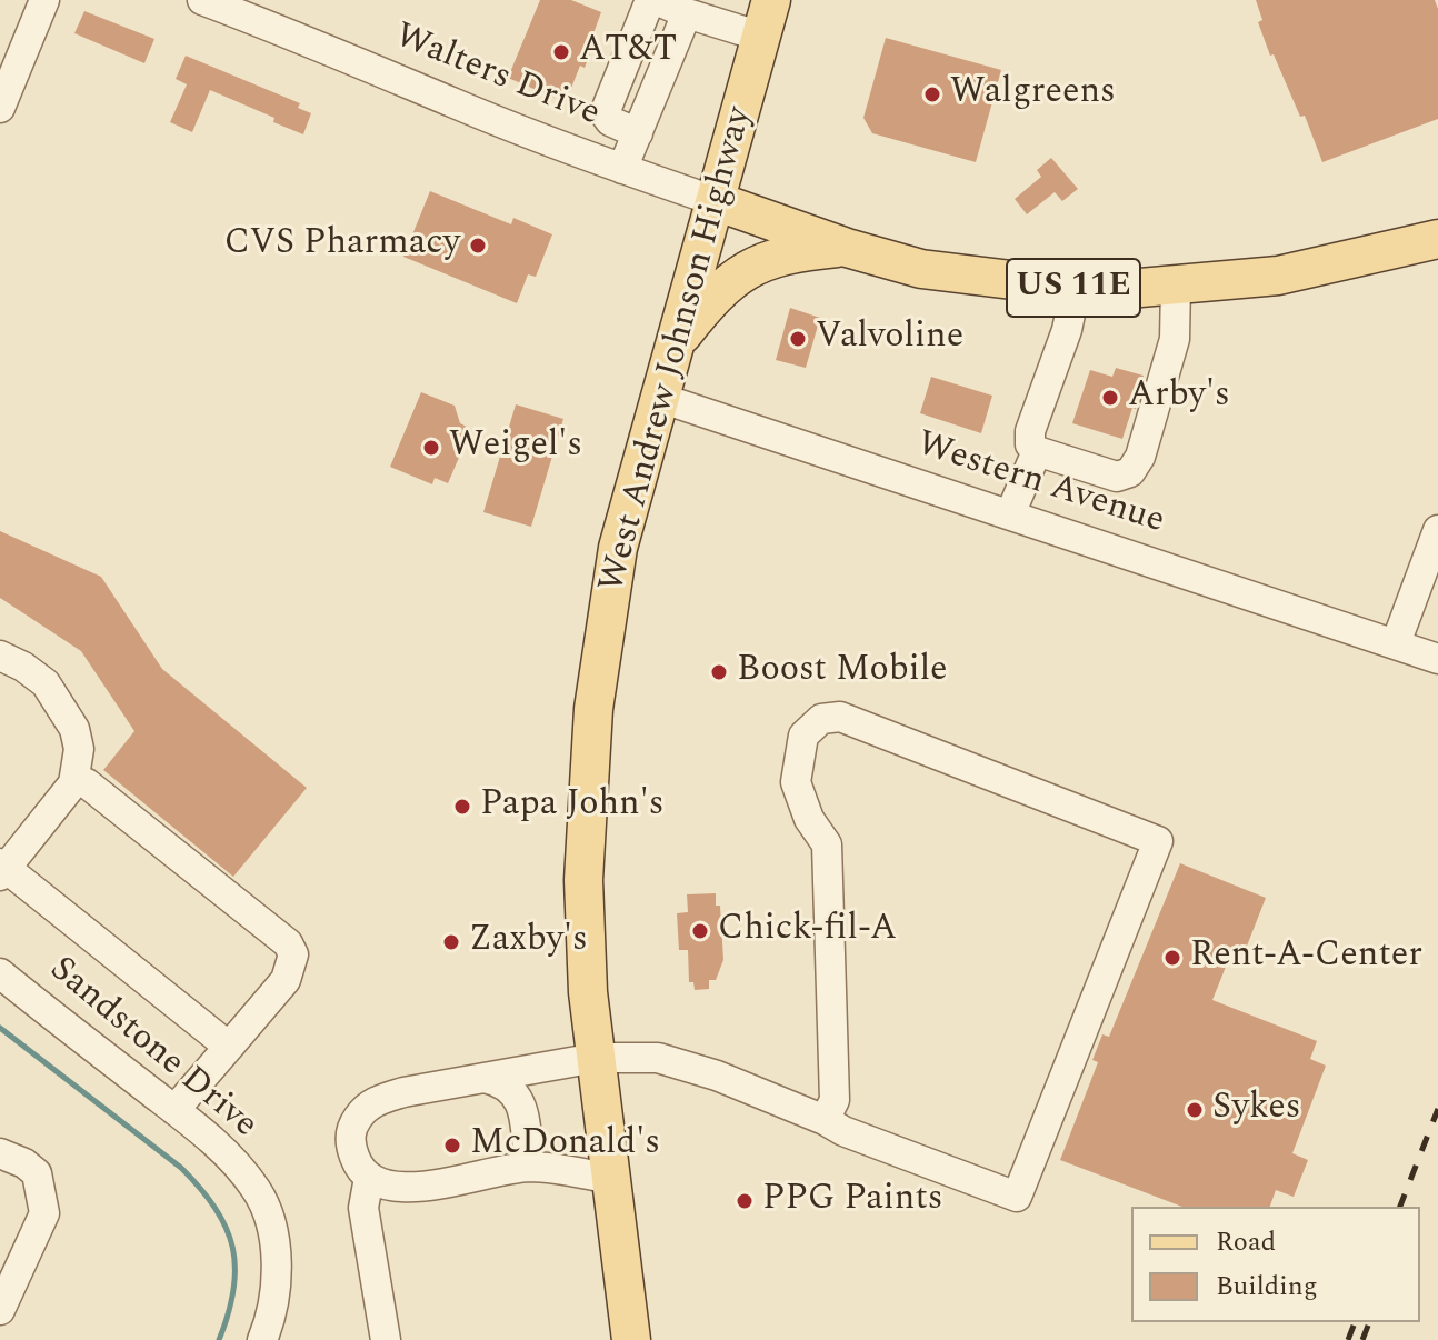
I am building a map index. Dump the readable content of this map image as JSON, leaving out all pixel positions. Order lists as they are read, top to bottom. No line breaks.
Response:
{"streets":{"main road":["US 11E","West Andrew Johnson Highway"],"street":["Walters Drive","Western Avenue","Sandstone Drive"]},"crossings":[["Walters Drive","US 11E"],["Walters Drive","West Andrew Johnson Highway"],["US 11E","West Andrew Johnson Highway"],["West Andrew Johnson Highway","Western Avenue"]],"places":["AT&T","Walgreens","CVS Pharmacy","Valvoline","Arby's","Weigel's","Boost Mobile","Papa John's","Chick-fil-A","Zaxby's","Rent-A-Center","Sykes","McDonald's","PPG Paints"],"legend":["Road","Building"]}
